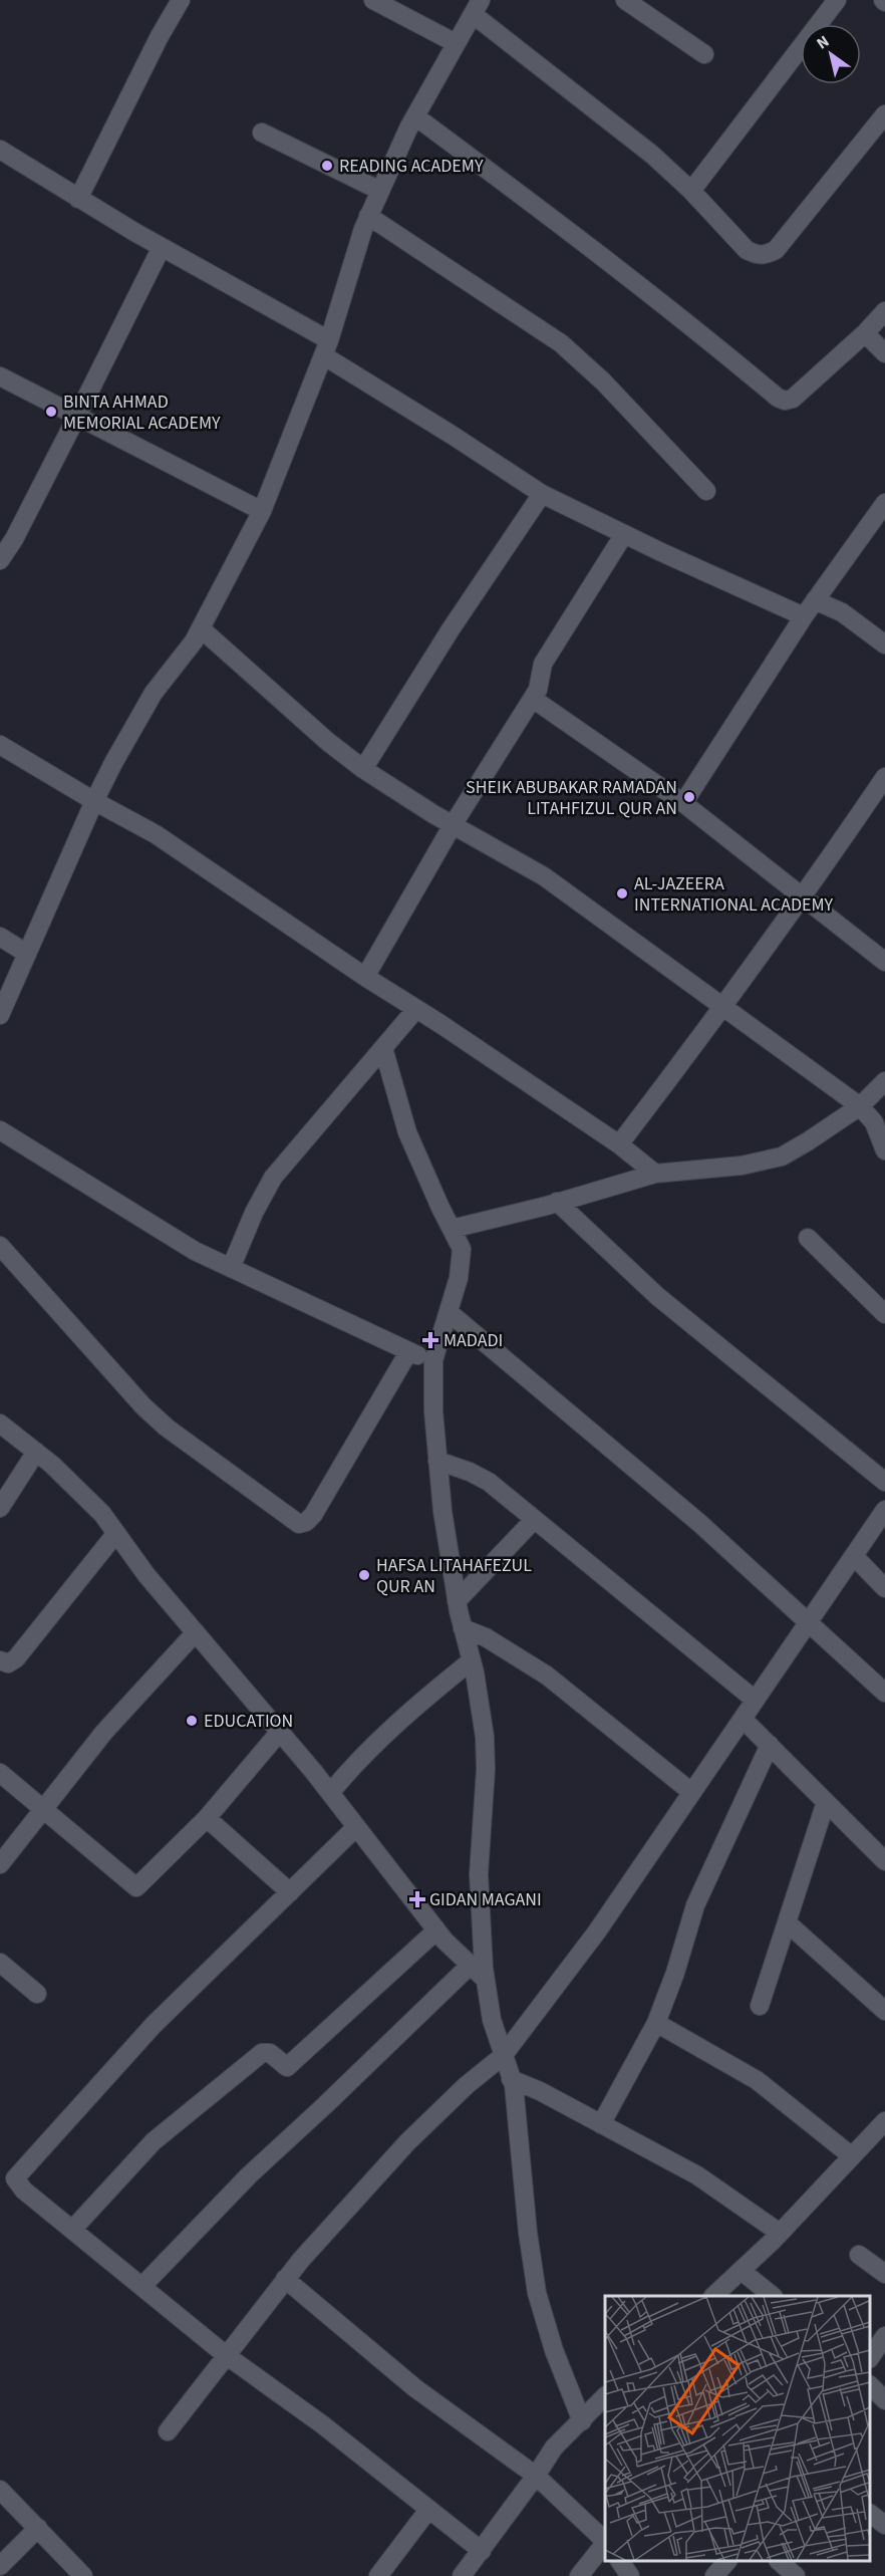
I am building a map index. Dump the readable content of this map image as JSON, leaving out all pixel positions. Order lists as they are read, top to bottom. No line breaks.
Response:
{"places":{"other":["READING ACADEMY","BINTA AHMAD MEMORIAL ACADEMY","SHEIK ABUBAKAR RAMADAN LITAHFIZUL QUR AN","AL-JAZEERA INTERNATIONAL ACADEMY","HAFSA LITAHAFEZUL QUR AN","EDUCATION"],"health":["MADADI","GIDAN MAGANI"]},"north":"top left"}
